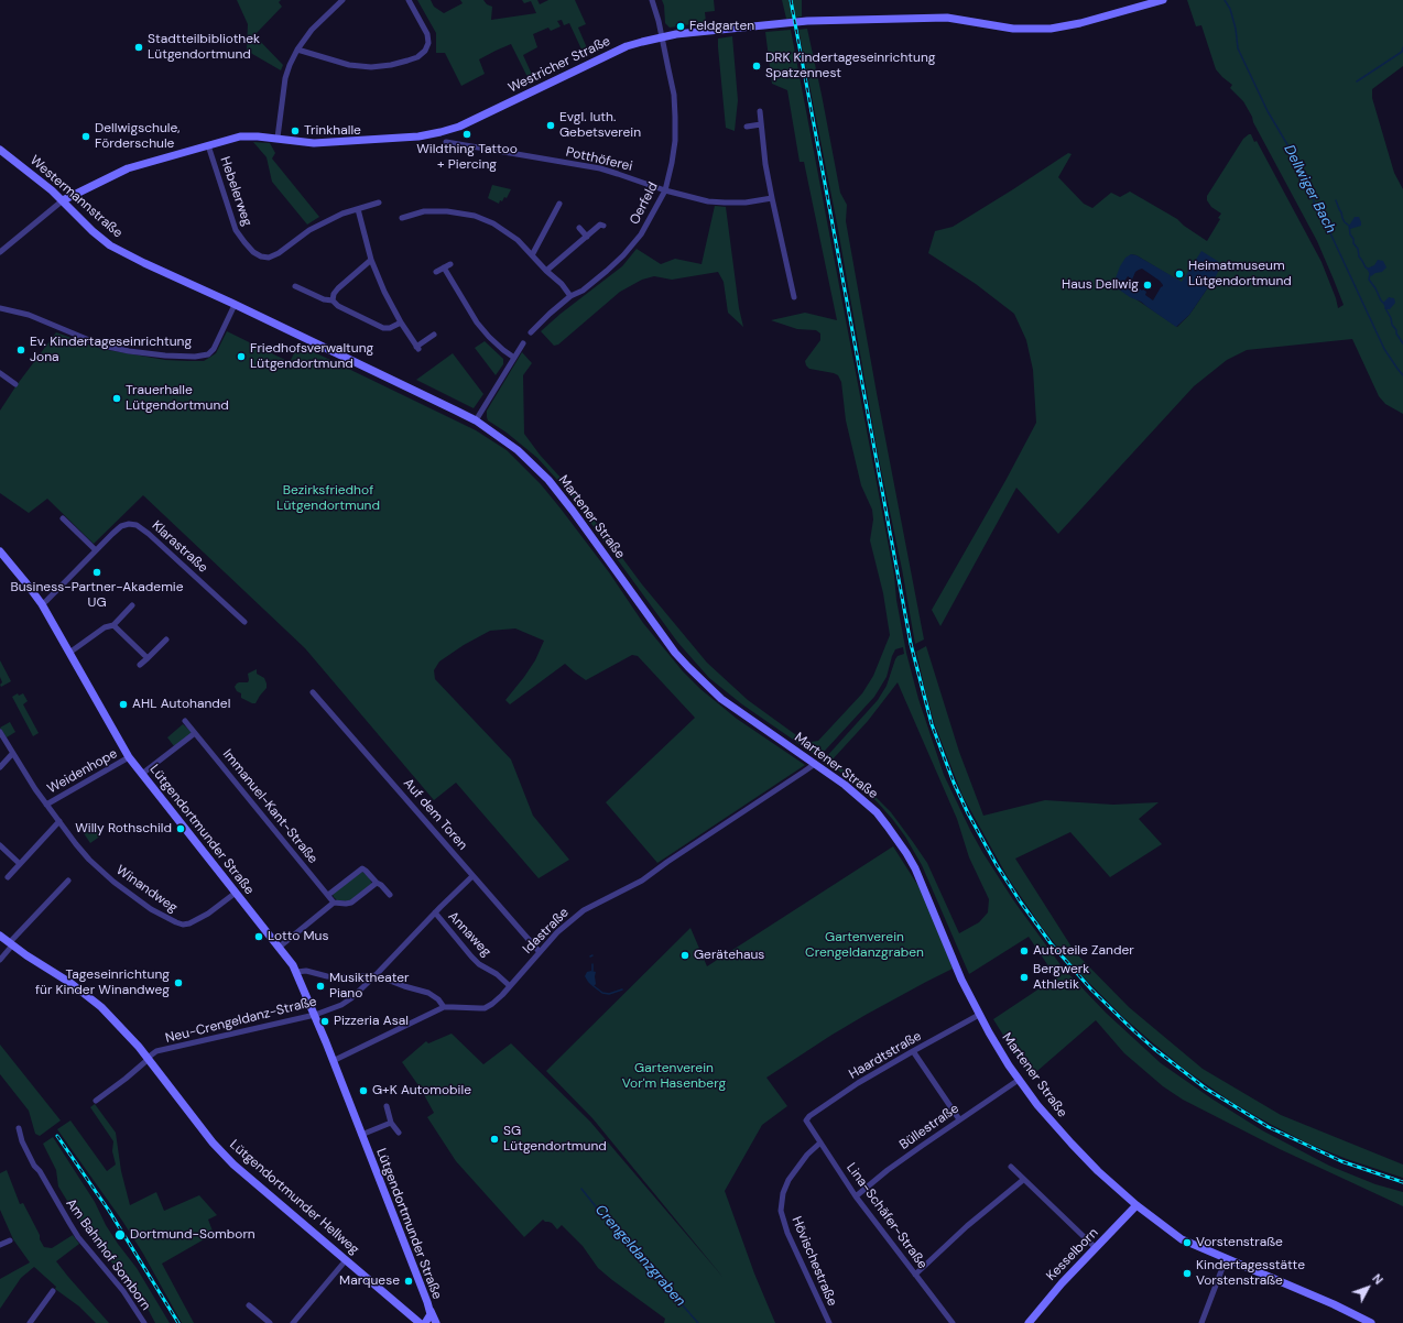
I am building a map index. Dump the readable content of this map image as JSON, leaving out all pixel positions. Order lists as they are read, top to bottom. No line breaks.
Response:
{"streets":{"street":["Westricher Straße","Potthöferei","Hebelerweg","Westermannstraße","Oerfeld","Martener Straße","Klarastraße","Weidenhope","Immanuel-Kant-Straße","Auf dem Toren","Lütgendortmunder Straße","Winandweg","Idastraße","Annaweg","Neu-Crengeldanz-Straße","Haardtstraße","Büllestraße","Lütgendortmunder Hellweg","Lina-Schäfer-Straße","Am Bahnhof Somborn","Kesselborn","Hövischestraße"]},"crossings":[["Westricher Straße","Hebelerweg"],["Westricher Straße","Westermannstraße"],["Westricher Straße","Oerfeld"],["Potthöferei","Oerfeld"],["Westermannstraße","Martener Straße"],["Martener Straße","Idastraße"],["Martener Straße","Haardtstraße"],["Martener Straße","Büllestraße"],["Martener Straße","Kesselborn"],["Klarastraße","Lütgendortmunder Straße"],["Weidenhope","Lütgendortmunder Straße"],["Weidenhope","Winandweg"],["Auf dem Toren","Idastraße"],["Auf dem Toren","Neu-Crengeldanz-Straße"],["Lütgendortmunder Straße","Winandweg"],["Lütgendortmunder Straße","Idastraße"],["Lütgendortmunder Straße","Neu-Crengeldanz-Straße"],["Idastraße","Annaweg"],["Annaweg","Neu-Crengeldanz-Straße"],["Neu-Crengeldanz-Straße","Lütgendortmunder Hellweg"],["Haardtstraße","Lina-Schäfer-Straße"],["Büllestraße","Lina-Schäfer-Straße"],["Lina-Schäfer-Straße","Hövischestraße"]],"water":["Dellwiger Bach","Crengeldanzgraben"],"parks":["Bezirksfriedhof Lütgendortmund","Gartenverein Crengeldanzgraben","Gartenverein Vor'm Hasenberg"],"places":["Feldgarten","Stadtteilbibliothek Lütgendortmund","DRK Kindertageseinrichtung Spatzennest","Evgl. luth. Gebetsverein","Trinkhalle","Wildthing Tattoo + Piercing","Dellwigschule, Förderschule","Heimatmuseum Lütgendortmund","Haus Dellwig","Ev. Kindertageseinrichtung Jona","Friedhofsverwaltung Lütgendortmund","Trauerhalle Lütgendortmund","Business-Partner-Akademie UG","AHL Autohandel","Willy Rothschild","Lotto Mus","Autoteile Zander","Gerätehaus","Bergwerk Athletik","Tageseinrichtung für Kinder Winandweg","Musiktheater Piano","Pizzeria Asal","G+K Automobile","SG Lütgendortmund","Dortmund-Somborn","Vorstenstraße","Kindertagesstätte Vorstenstraße","Marquese"],"north":"top right"}
